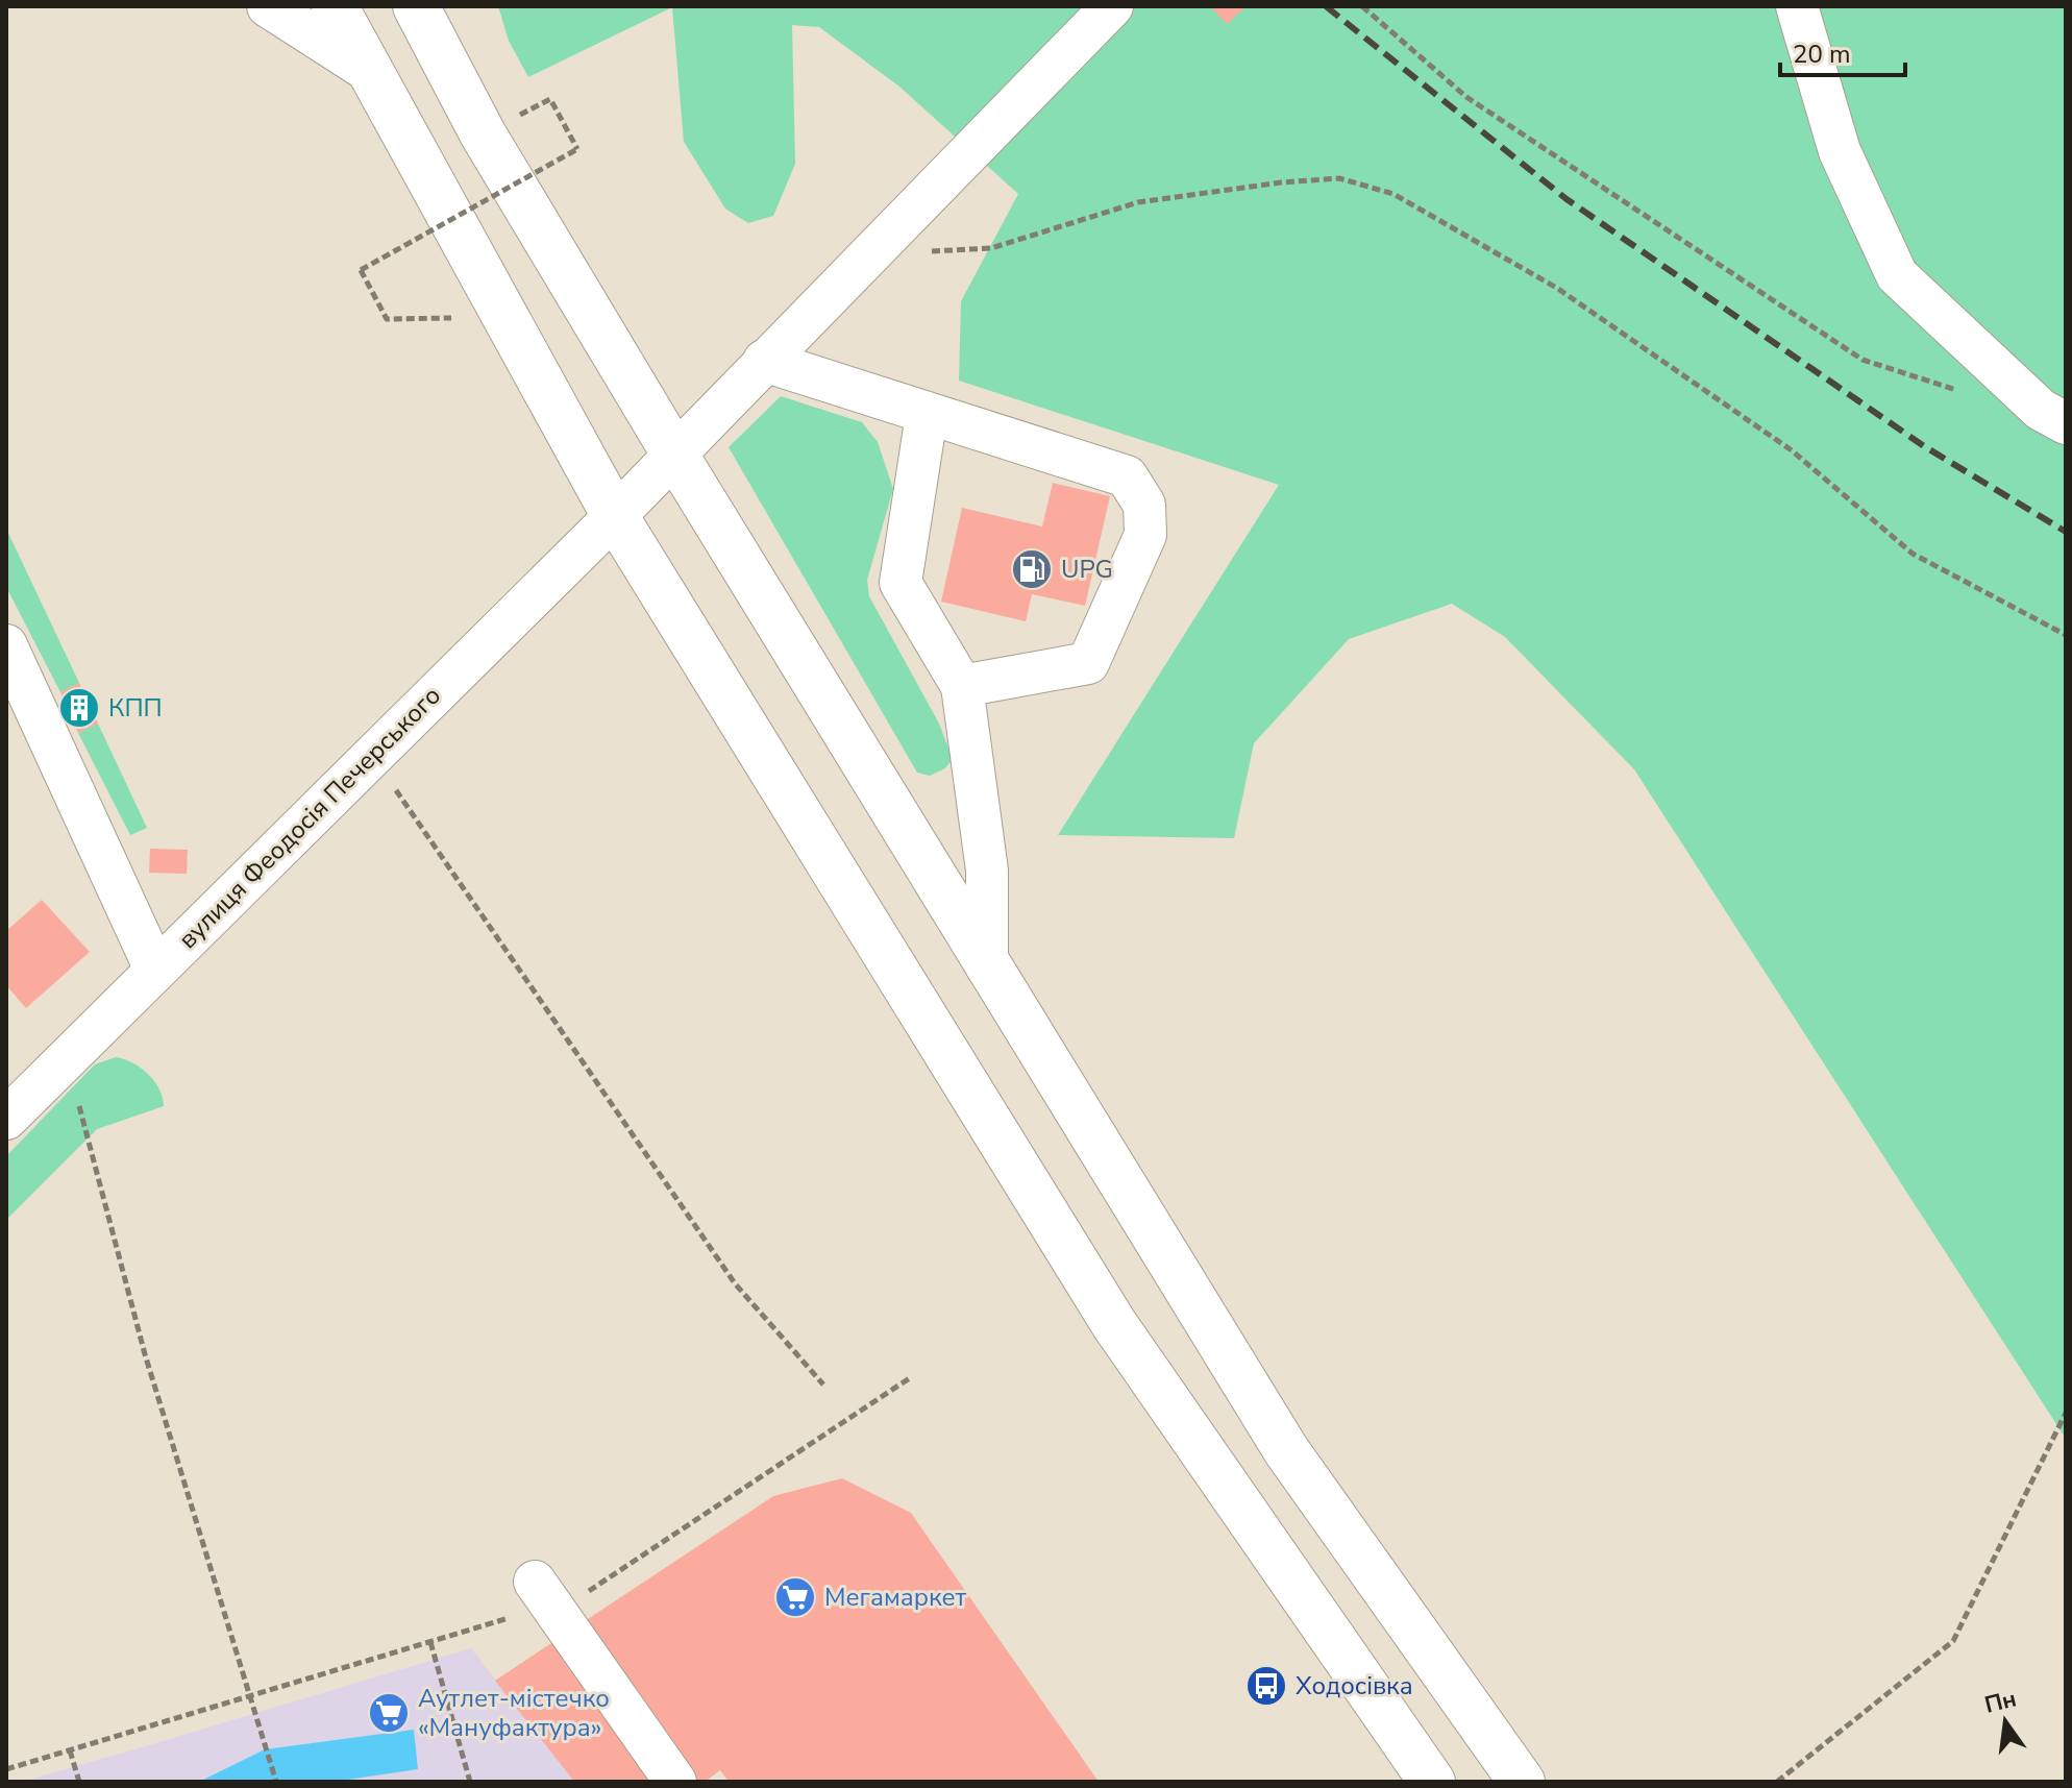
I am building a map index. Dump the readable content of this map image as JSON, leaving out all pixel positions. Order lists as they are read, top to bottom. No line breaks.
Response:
{"streets":{"street":["вулиця Феодосія Печерського"]},"places":{"fuel station":["UPG"],"building":["КПП"],"supermarket":["Мегамаркет","Аутлет-містечко «Мануфактура»"],"bus stop":["Ходосівка"]},"scale_bar":"20 m","north":"top"}
